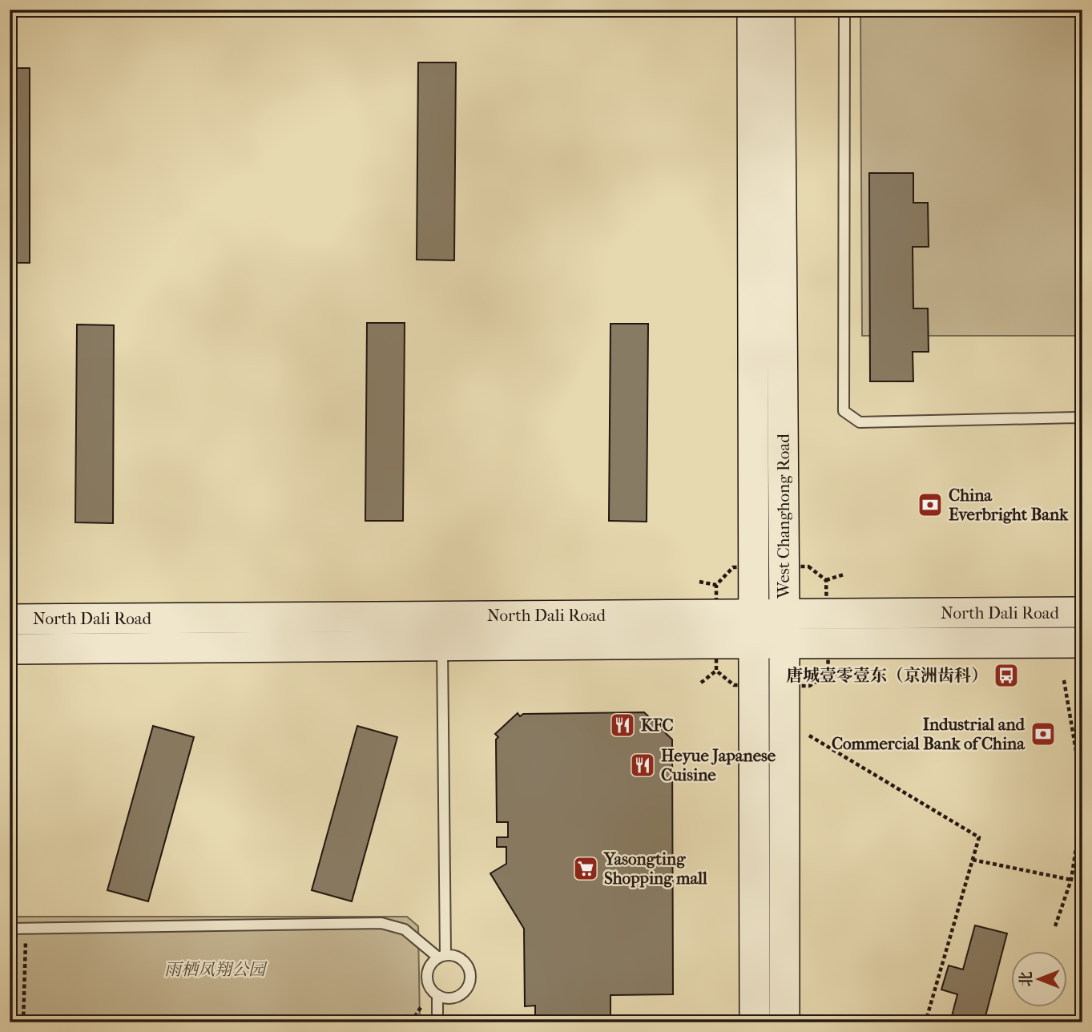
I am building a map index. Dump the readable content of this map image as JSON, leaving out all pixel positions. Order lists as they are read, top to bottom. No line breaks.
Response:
{"streets":{"main road":["West Changhong Road","North Dali Road"]},"crossings":[["West Changhong Road","North Dali Road"]],"parks":["雨栖凤翔公园"],"places":{"bank":["China Everbright Bank","Industrial and Commercial Bank of China"],"bus stop":["唐城壹零壹东（京洲齿科）"],"restaurant":["KFC","Heyue Japanese Cuisine"],"supermarket":["Yasongting Shopping mall"]},"north":"left"}
